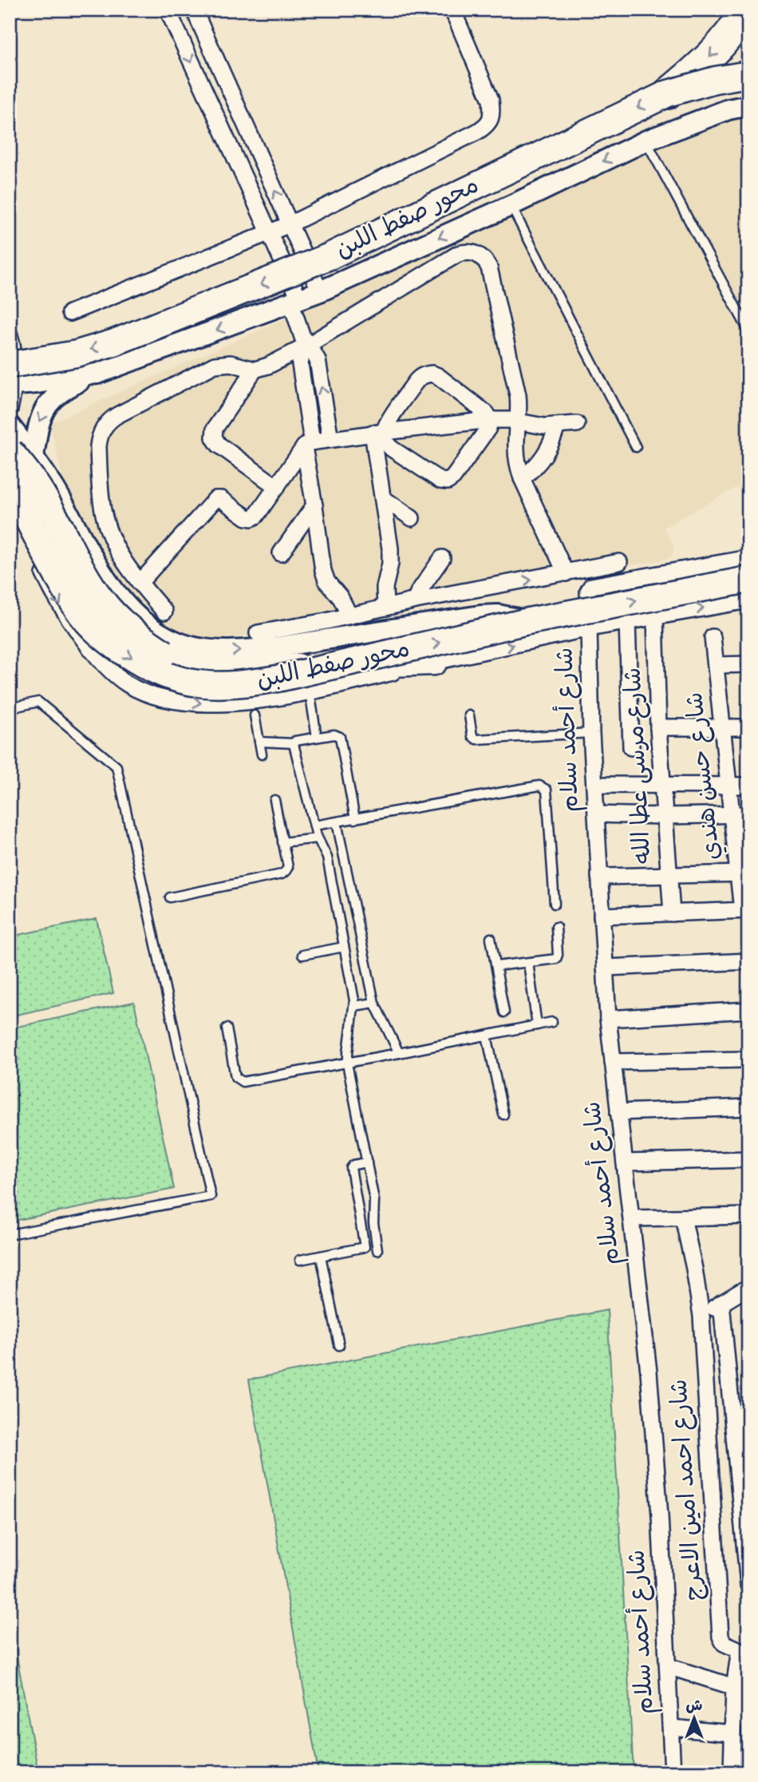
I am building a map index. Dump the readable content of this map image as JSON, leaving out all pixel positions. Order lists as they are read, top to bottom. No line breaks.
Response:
{"streets":{"main road":["محور صفط اللبن"],"street":["شارع أحمد سلام","شارع مرسى عطا الله","شارع حسن هندي","شارع احمد امين الاعرج"]},"north":"top"}
